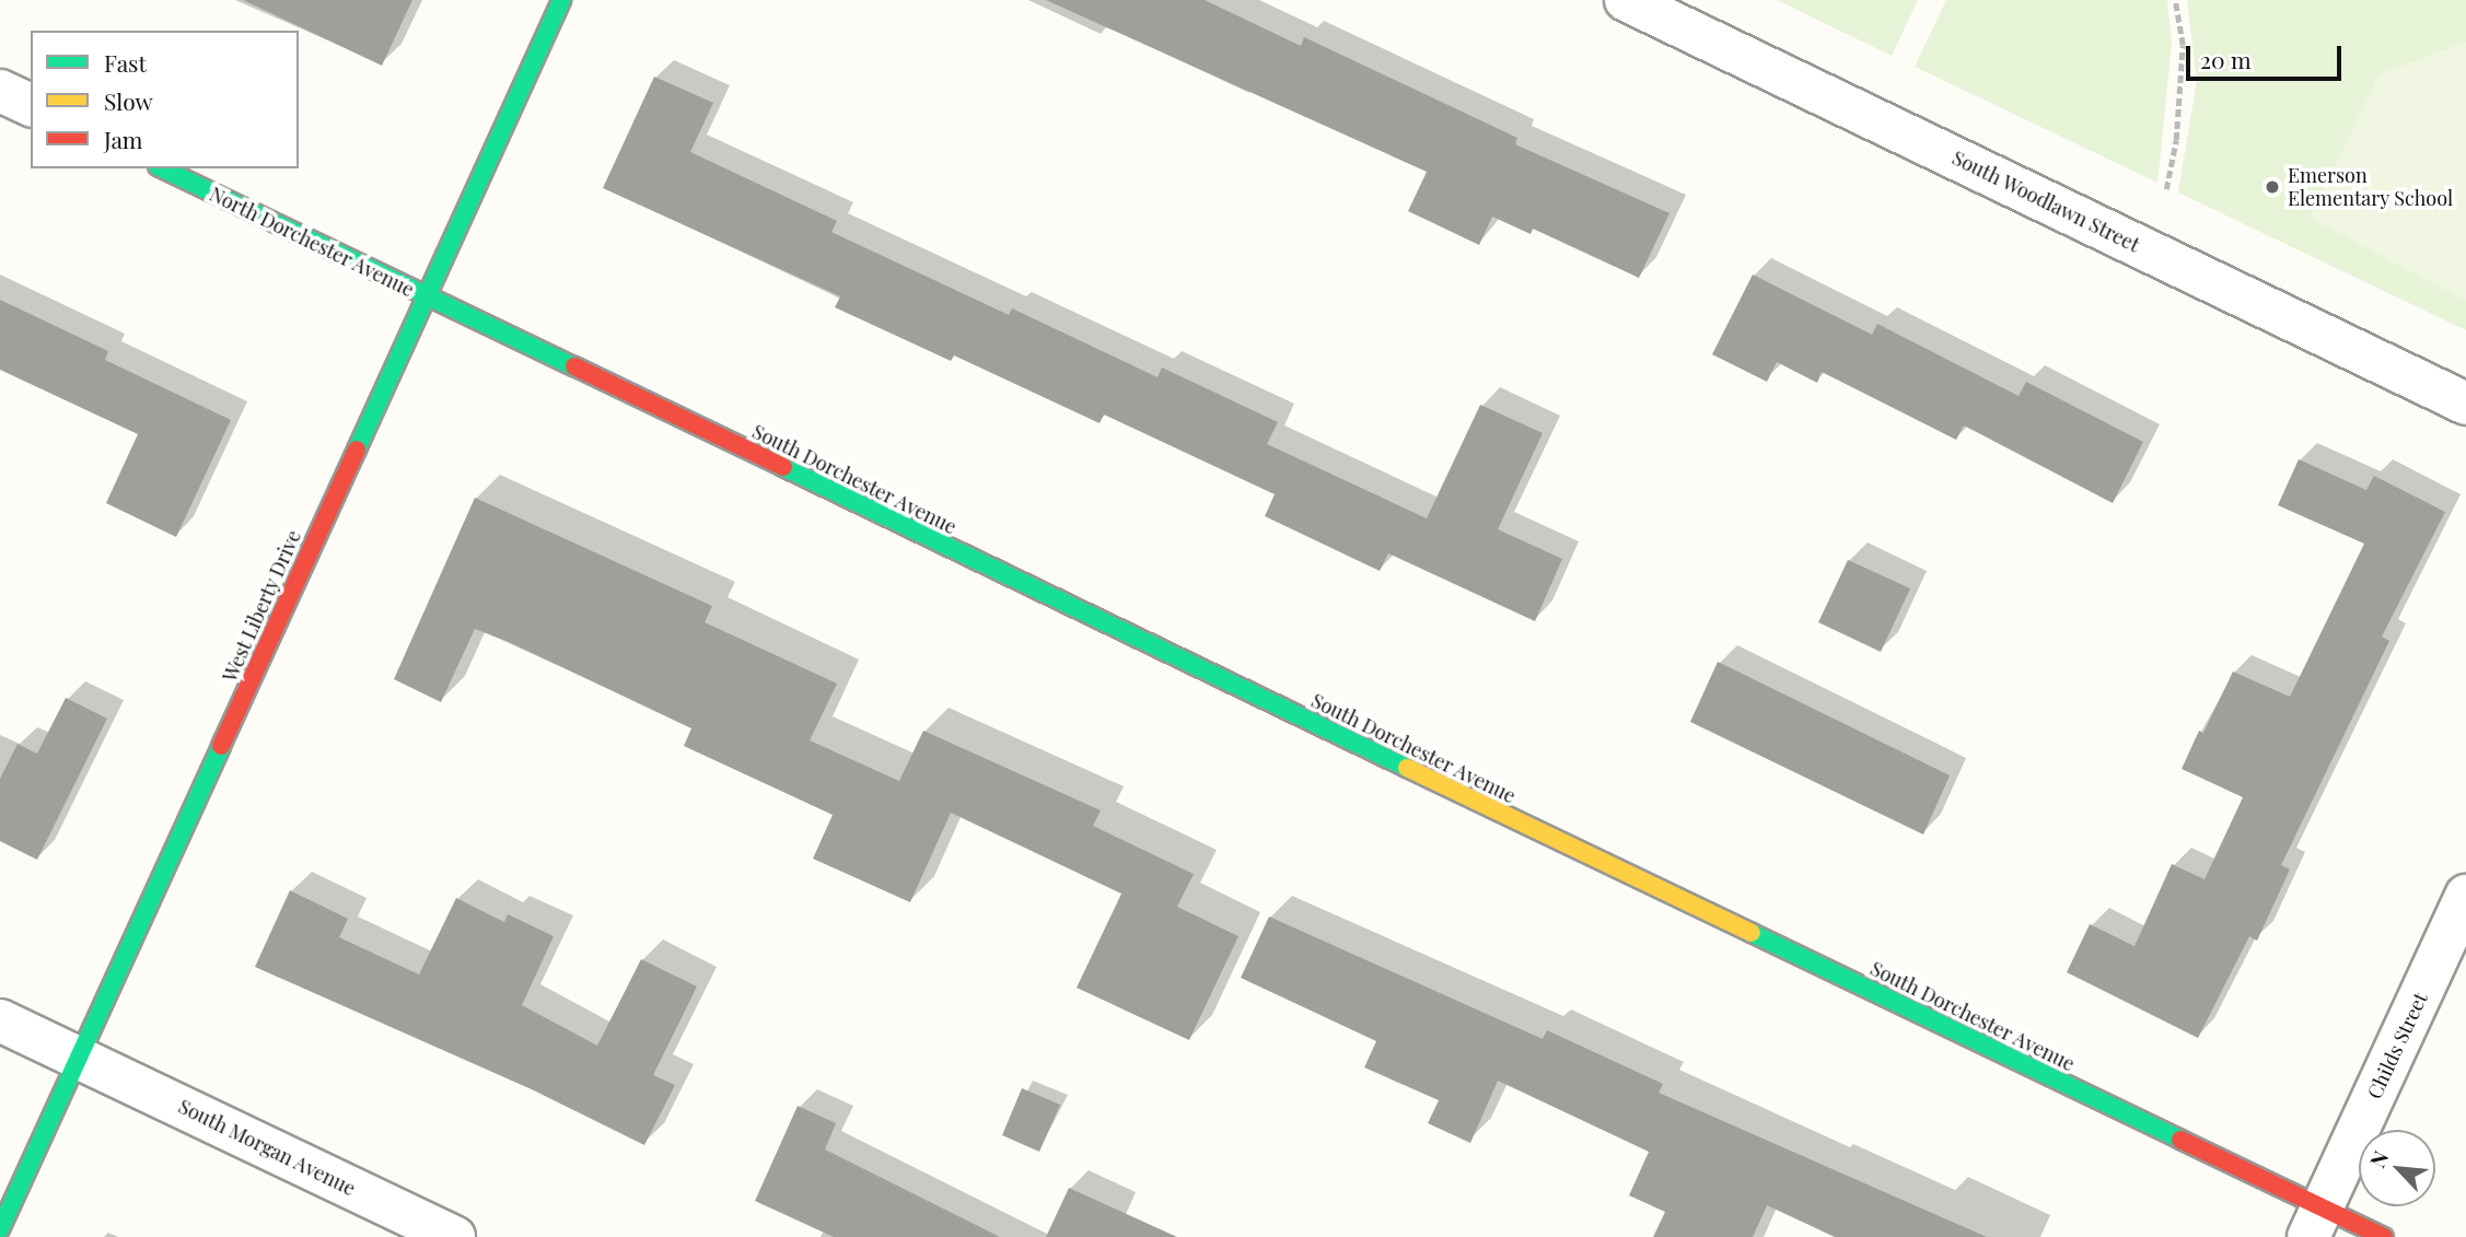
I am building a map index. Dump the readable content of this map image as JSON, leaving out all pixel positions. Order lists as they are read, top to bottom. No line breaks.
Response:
{"streets":{"street":["South Woodlawn Street","North Dorchester Avenue","South Dorchester Avenue","West Liberty Drive","Childs Street","South Morgan Avenue"]},"crossings":[["North Dorchester Avenue","South Dorchester Avenue"],["North Dorchester Avenue","West Liberty Drive"],["South Dorchester Avenue","West Liberty Drive"],["South Dorchester Avenue","Childs Street"],["West Liberty Drive","South Morgan Avenue"]],"places":["Emerson Elementary School"],"legend":["Fast","Slow","Jam"],"scale_bar":"20 m","north":"top left"}
